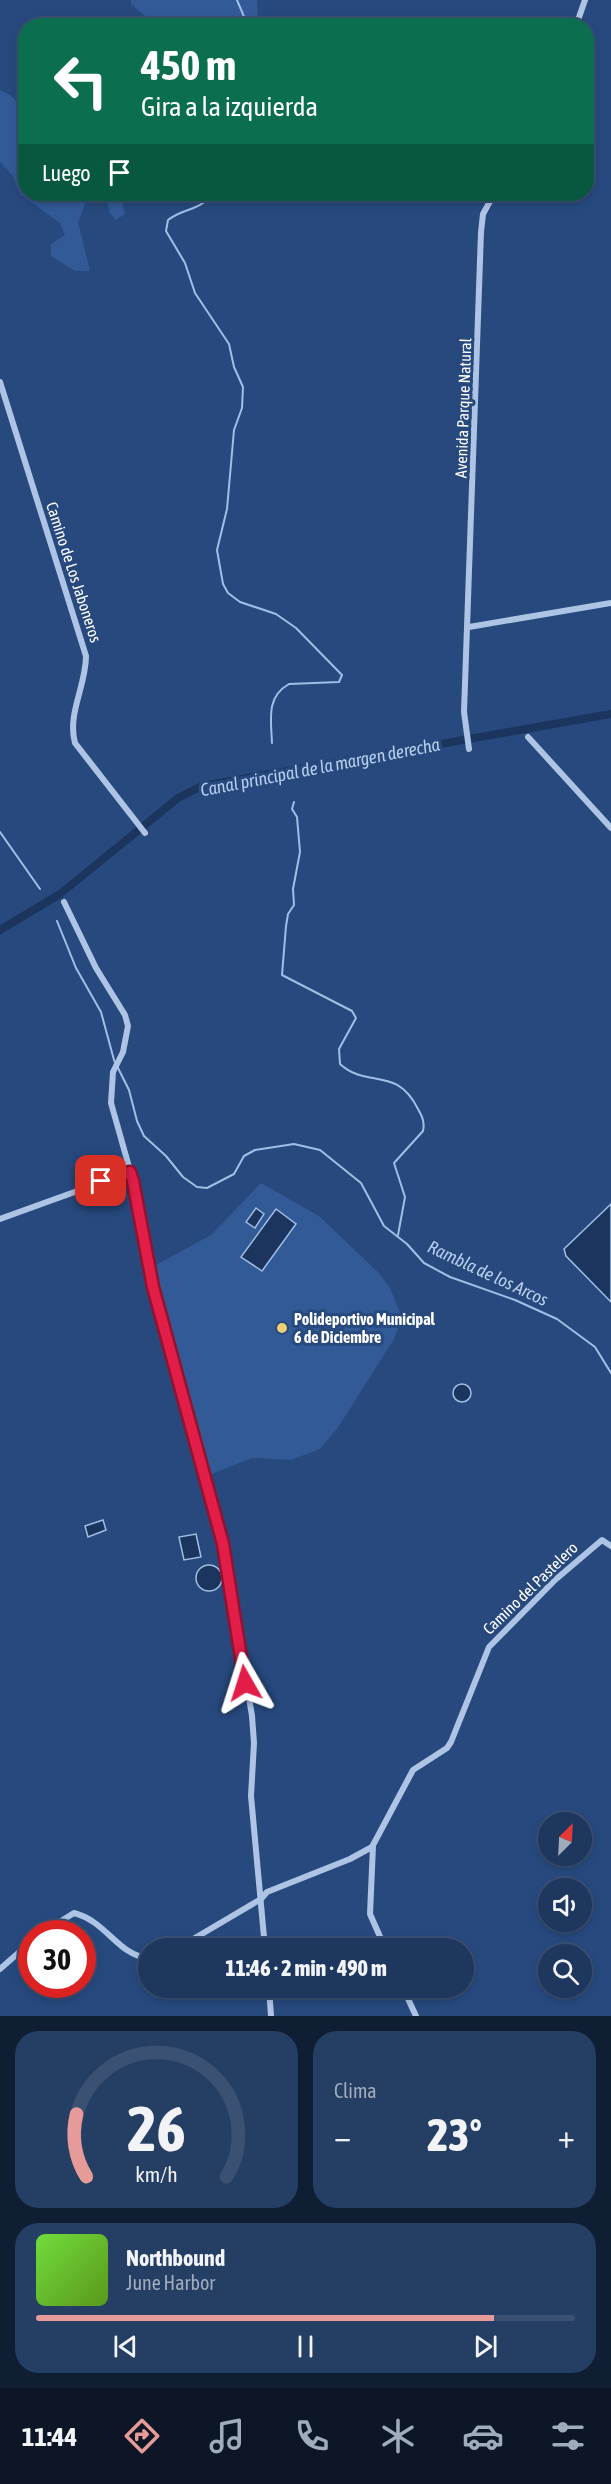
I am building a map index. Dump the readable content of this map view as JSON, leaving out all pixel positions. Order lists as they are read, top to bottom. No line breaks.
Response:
{"streets":{"street":["Avenida Parque Natural","Camino de Los Jaboneros","Camino del Pastelero"]},"water":["Canal principal de la margen derecha","Rambla de los Arcos"],"places":["Polideportivo Municipal 6 de Diciembre"],"north":"top right","page":{"turn":["450 m","Gira a la izquierda"],"then":"Luego","limit":"30","trip":"11:46 · 2 min · 490 m","tile":"Clima","heat":["−","23°","+"],"song":["Northbound","June Harbor"],"tabs":"11:44","gauge":["26","km/h"]}}
